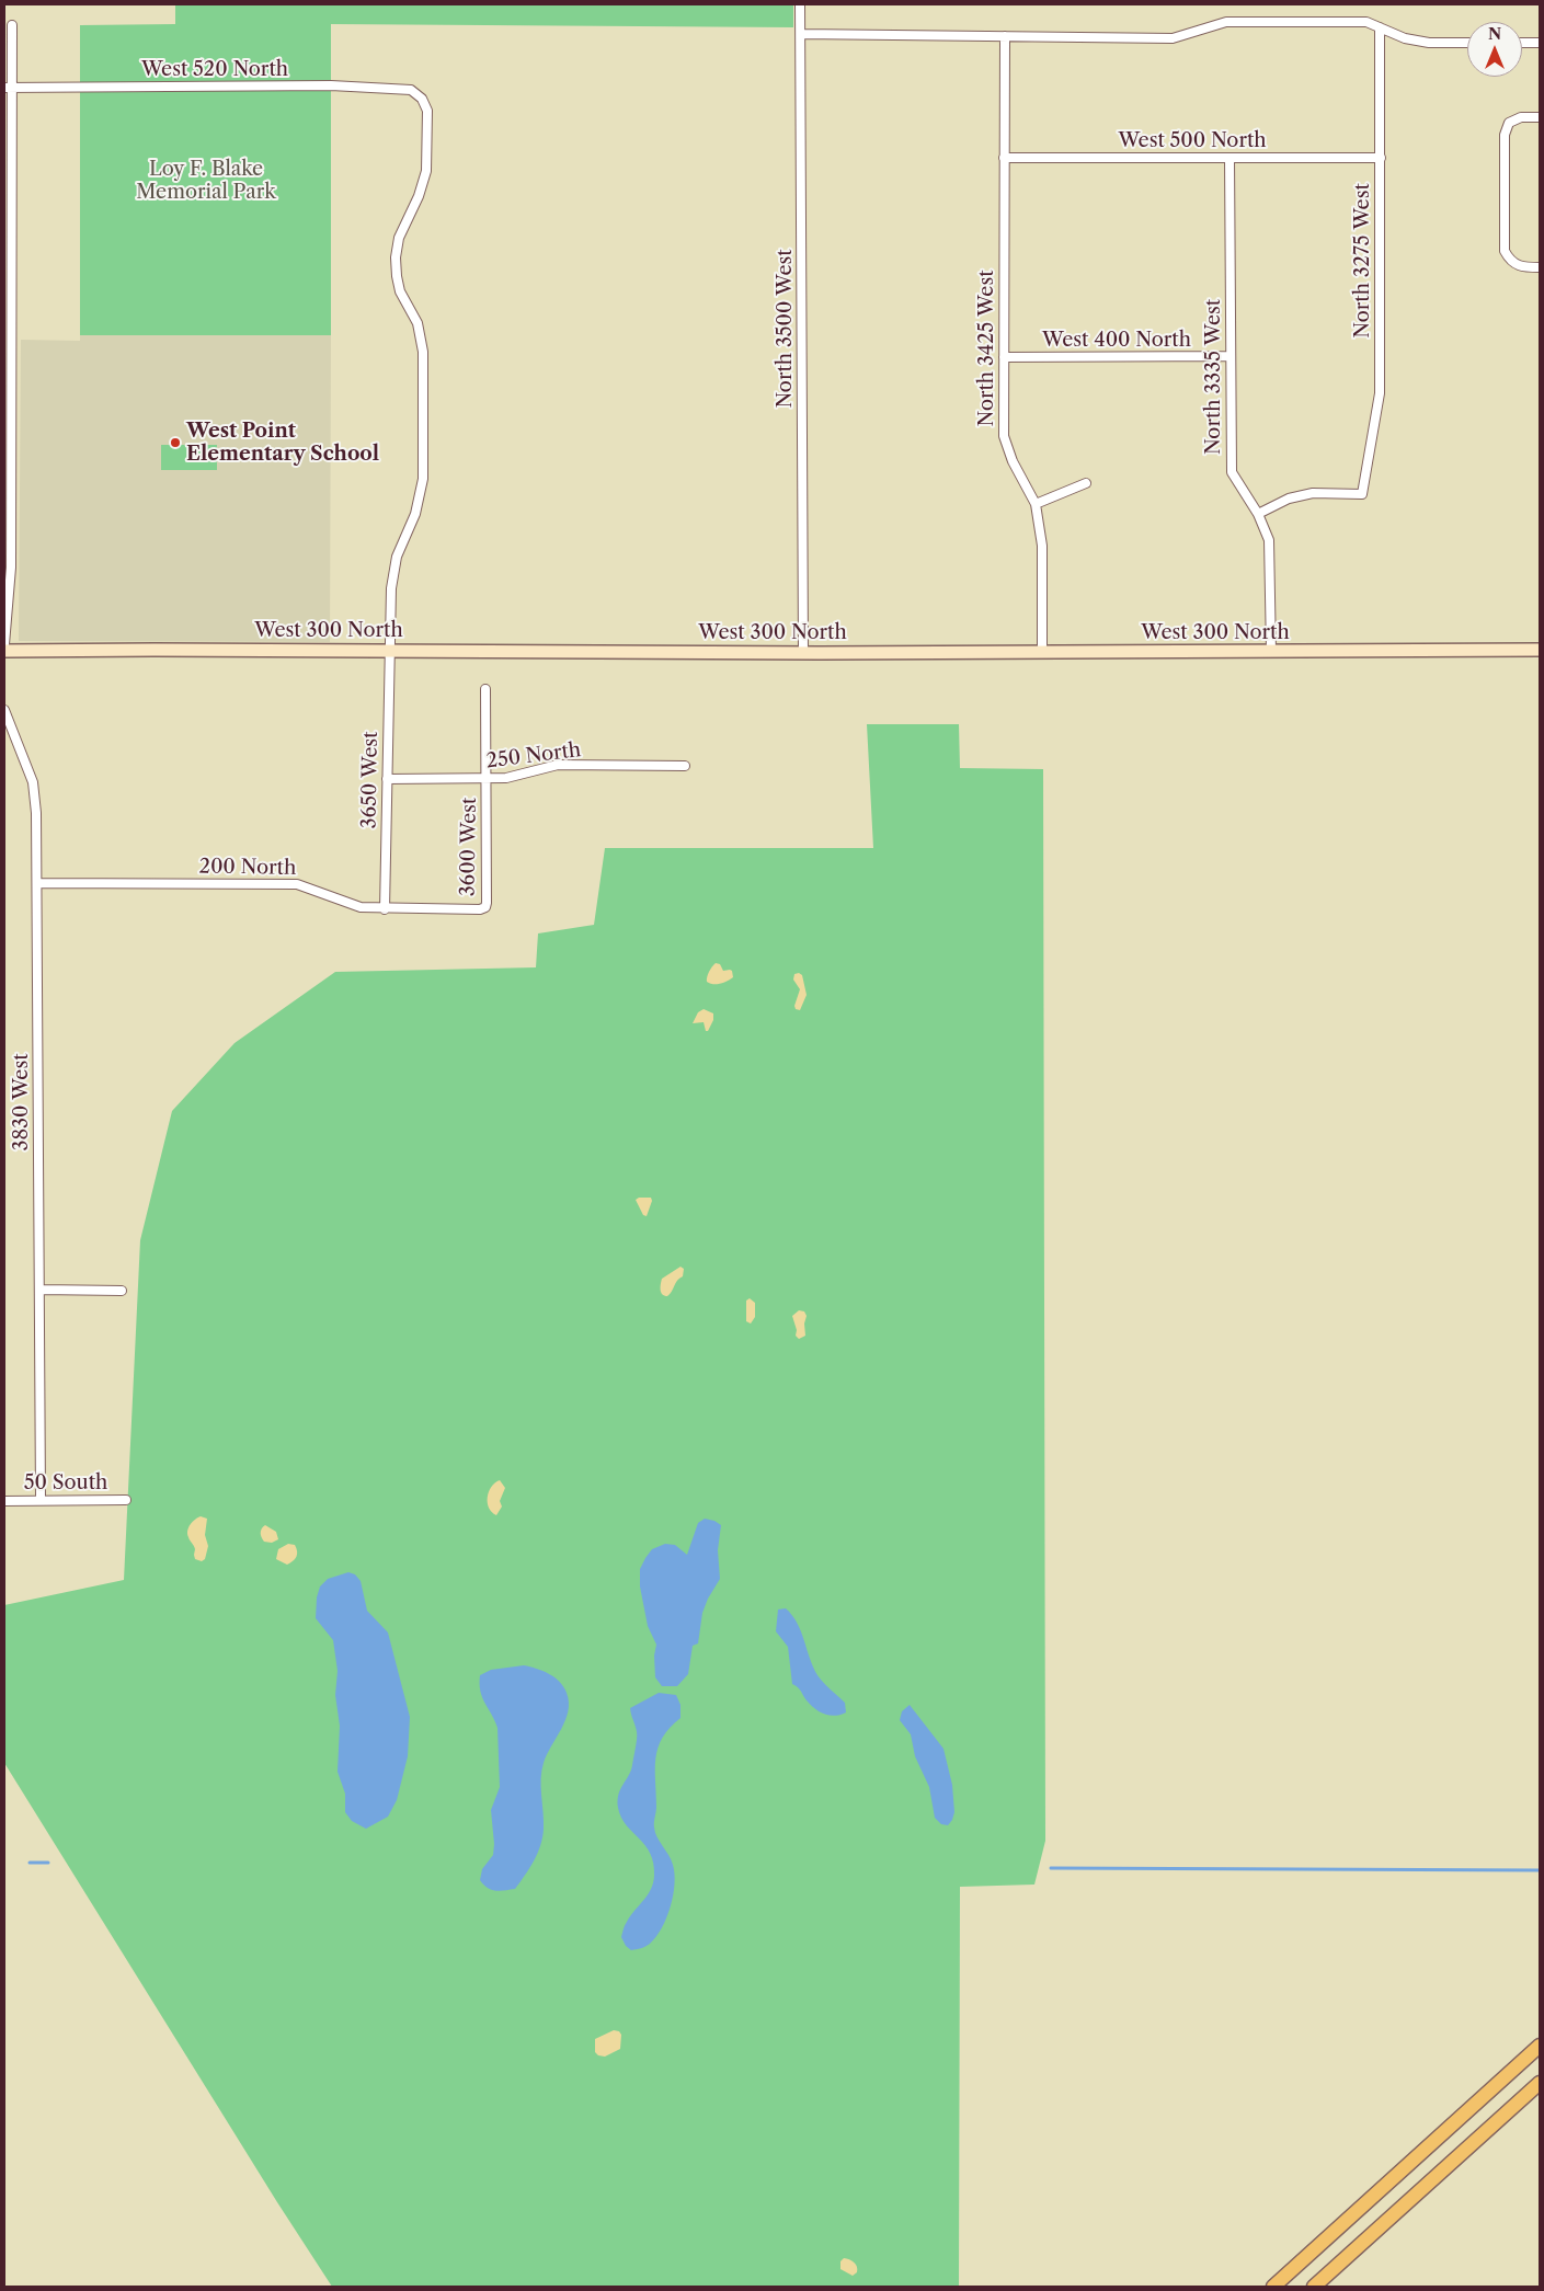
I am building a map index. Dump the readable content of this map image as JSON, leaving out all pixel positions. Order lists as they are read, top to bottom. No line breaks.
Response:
{"streets":{"main road":["West 300 North"],"street":["West 520 North","West 500 North","North 3275 West","North 3500 West","West 400 North","North 3425 West","North 3335 West","250 North","3650 West","3600 West","200 North","3830 West","50 South"]},"crossings":[["West 520 North","3650 West"],["West 500 North","North 3275 West"],["West 500 North","North 3425 West"],["West 500 North","North 3335 West"],["North 3275 West","North 3335 West"],["North 3500 West","West 300 North"],["West 400 North","North 3425 West"],["West 400 North","North 3335 West"],["North 3425 West","West 300 North"],["North 3335 West","West 300 North"],["West 300 North","3650 West"],["250 North","3650 West"],["250 North","3600 West"],["3650 West","200 North"],["3600 West","200 North"],["200 North","3830 West"],["3830 West","50 South"]],"parks":["Loy F. Blake Memorial Park"],"places":["West Point Elementary School"],"north":"top"}
